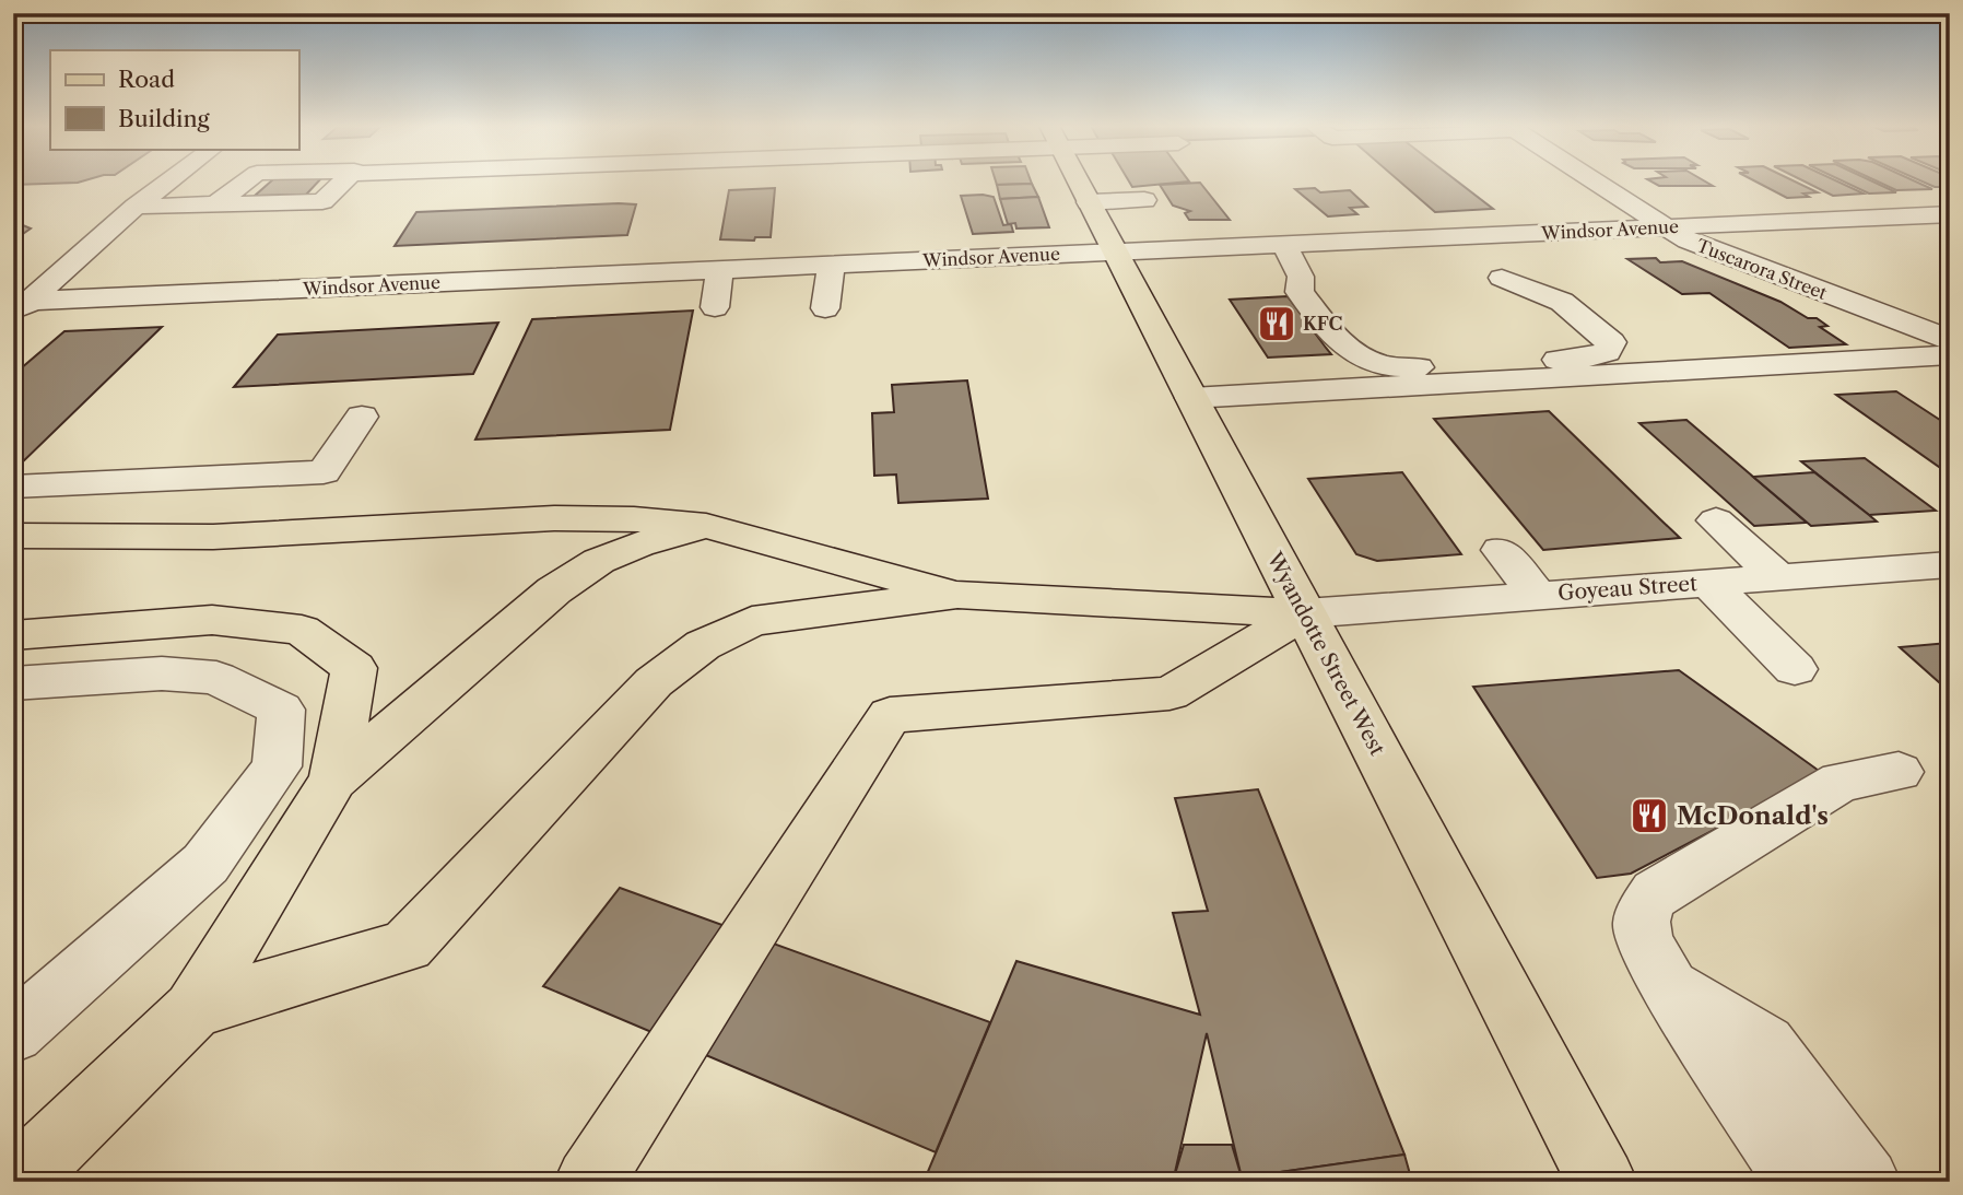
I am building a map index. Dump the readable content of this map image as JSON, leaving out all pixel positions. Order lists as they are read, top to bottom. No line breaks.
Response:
{"streets":{"main road":["Wyandotte Street West"],"street":["Windsor Avenue","Tuscarora Street","Goyeau Street"]},"crossings":[["Windsor Avenue","Tuscarora Street"],["Windsor Avenue","Wyandotte Street West"],["Goyeau Street","Wyandotte Street West"]],"places":{"restaurant":["KFC","McDonald's"]},"legend":["Road","Building"]}
